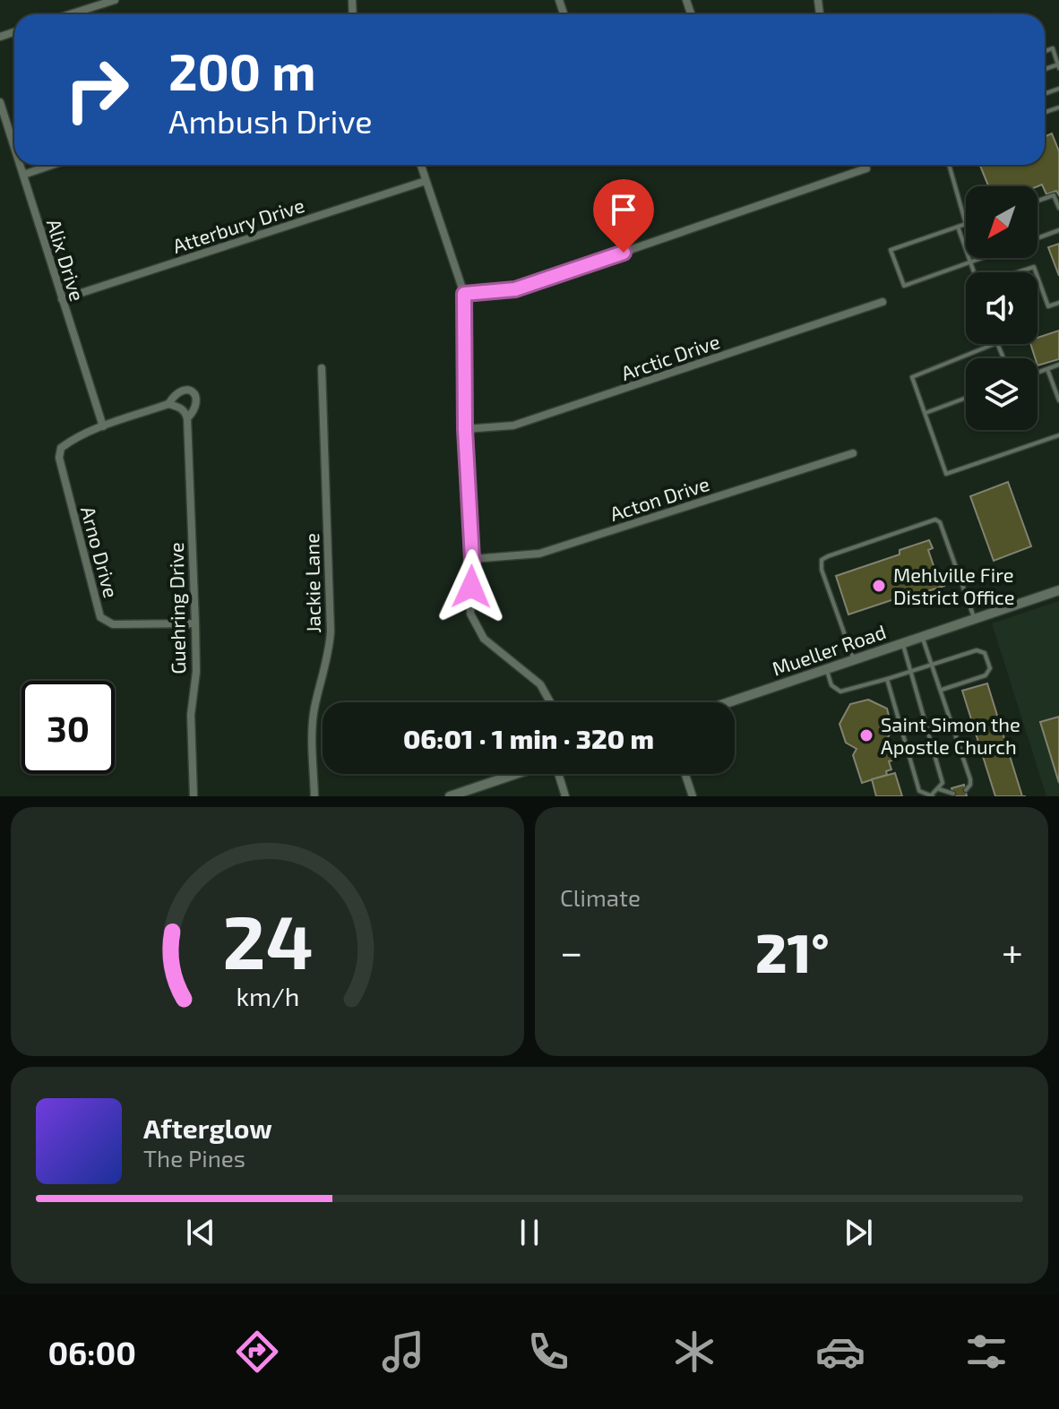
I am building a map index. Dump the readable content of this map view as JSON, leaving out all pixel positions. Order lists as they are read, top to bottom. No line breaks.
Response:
{"streets":{"street":["Atterbury Drive","Alix Drive","Arctic Drive","Acton Drive","Arno Drive","Jackie Lane","Guehring Drive","Mueller Road"]},"crossings":[["Atterbury Drive","Alix Drive"],["Alix Drive","Arno Drive"],["Alix Drive","Guehring Drive"],["Arno Drive","Guehring Drive"]],"places":["Mehlville Fire District Office","Saint Simon the Apostle Church"],"north":"bottom left","page":{"turn":["200 m","Ambush Drive"],"limit":"30","trip":"06:01 · 1 min · 320 m","tile":"Climate","heat":["−","21°","+"],"song":["Afterglow","The Pines"],"tabs":"06:00","gauge":["24","km/h"]}}
